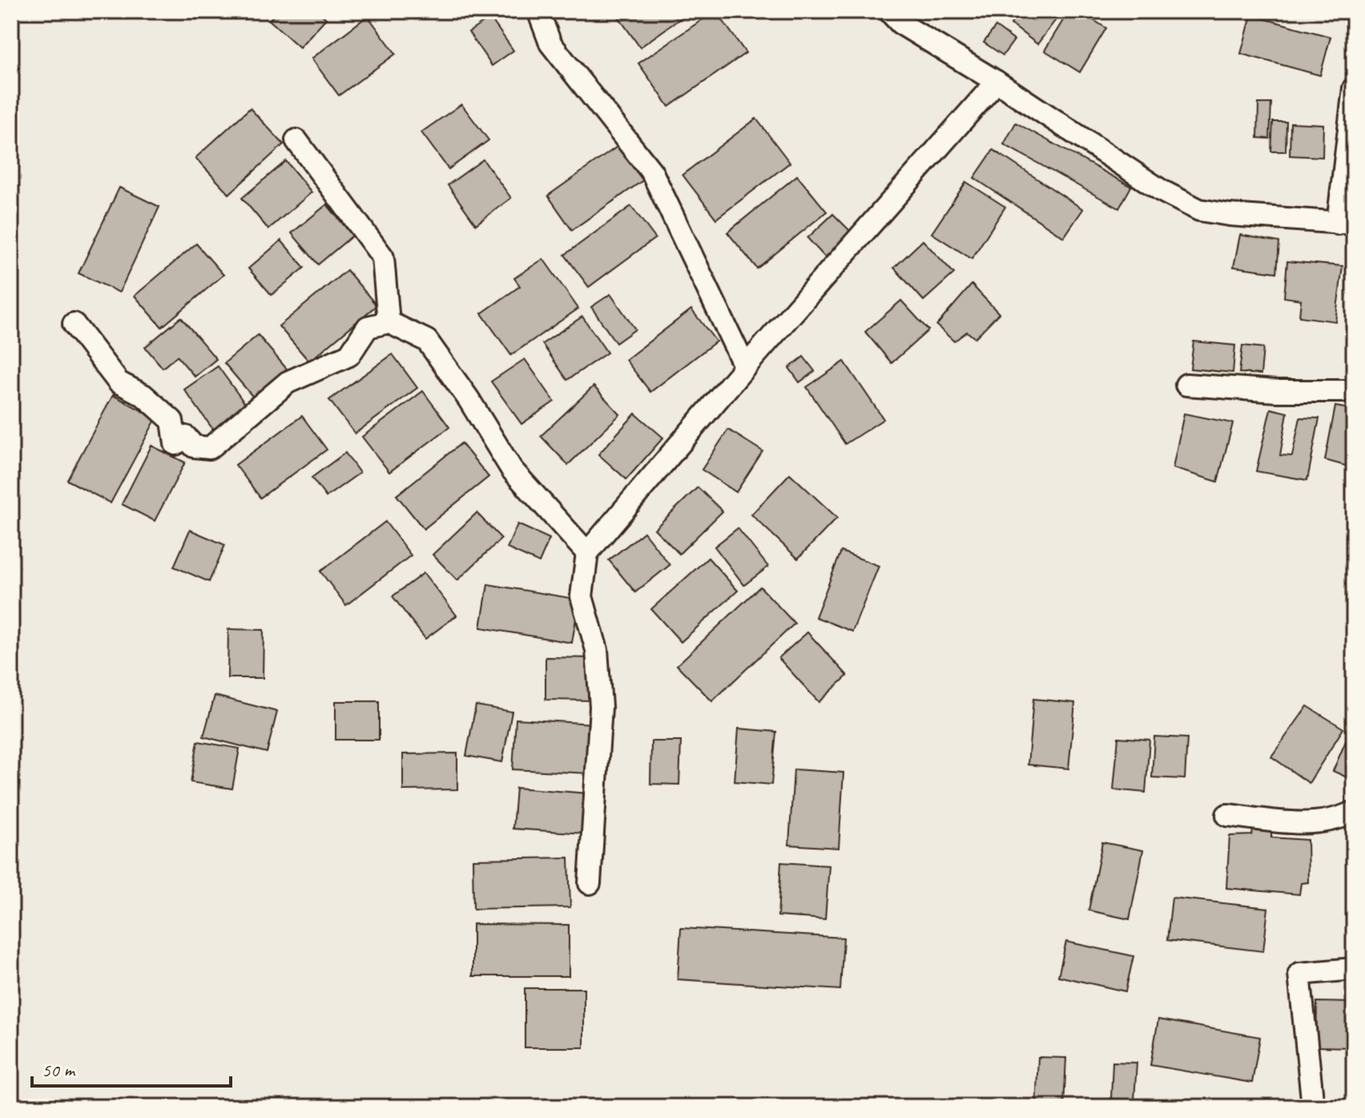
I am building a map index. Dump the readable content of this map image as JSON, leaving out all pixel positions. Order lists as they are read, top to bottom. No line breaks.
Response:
{"scale_bar":"50 m"}
